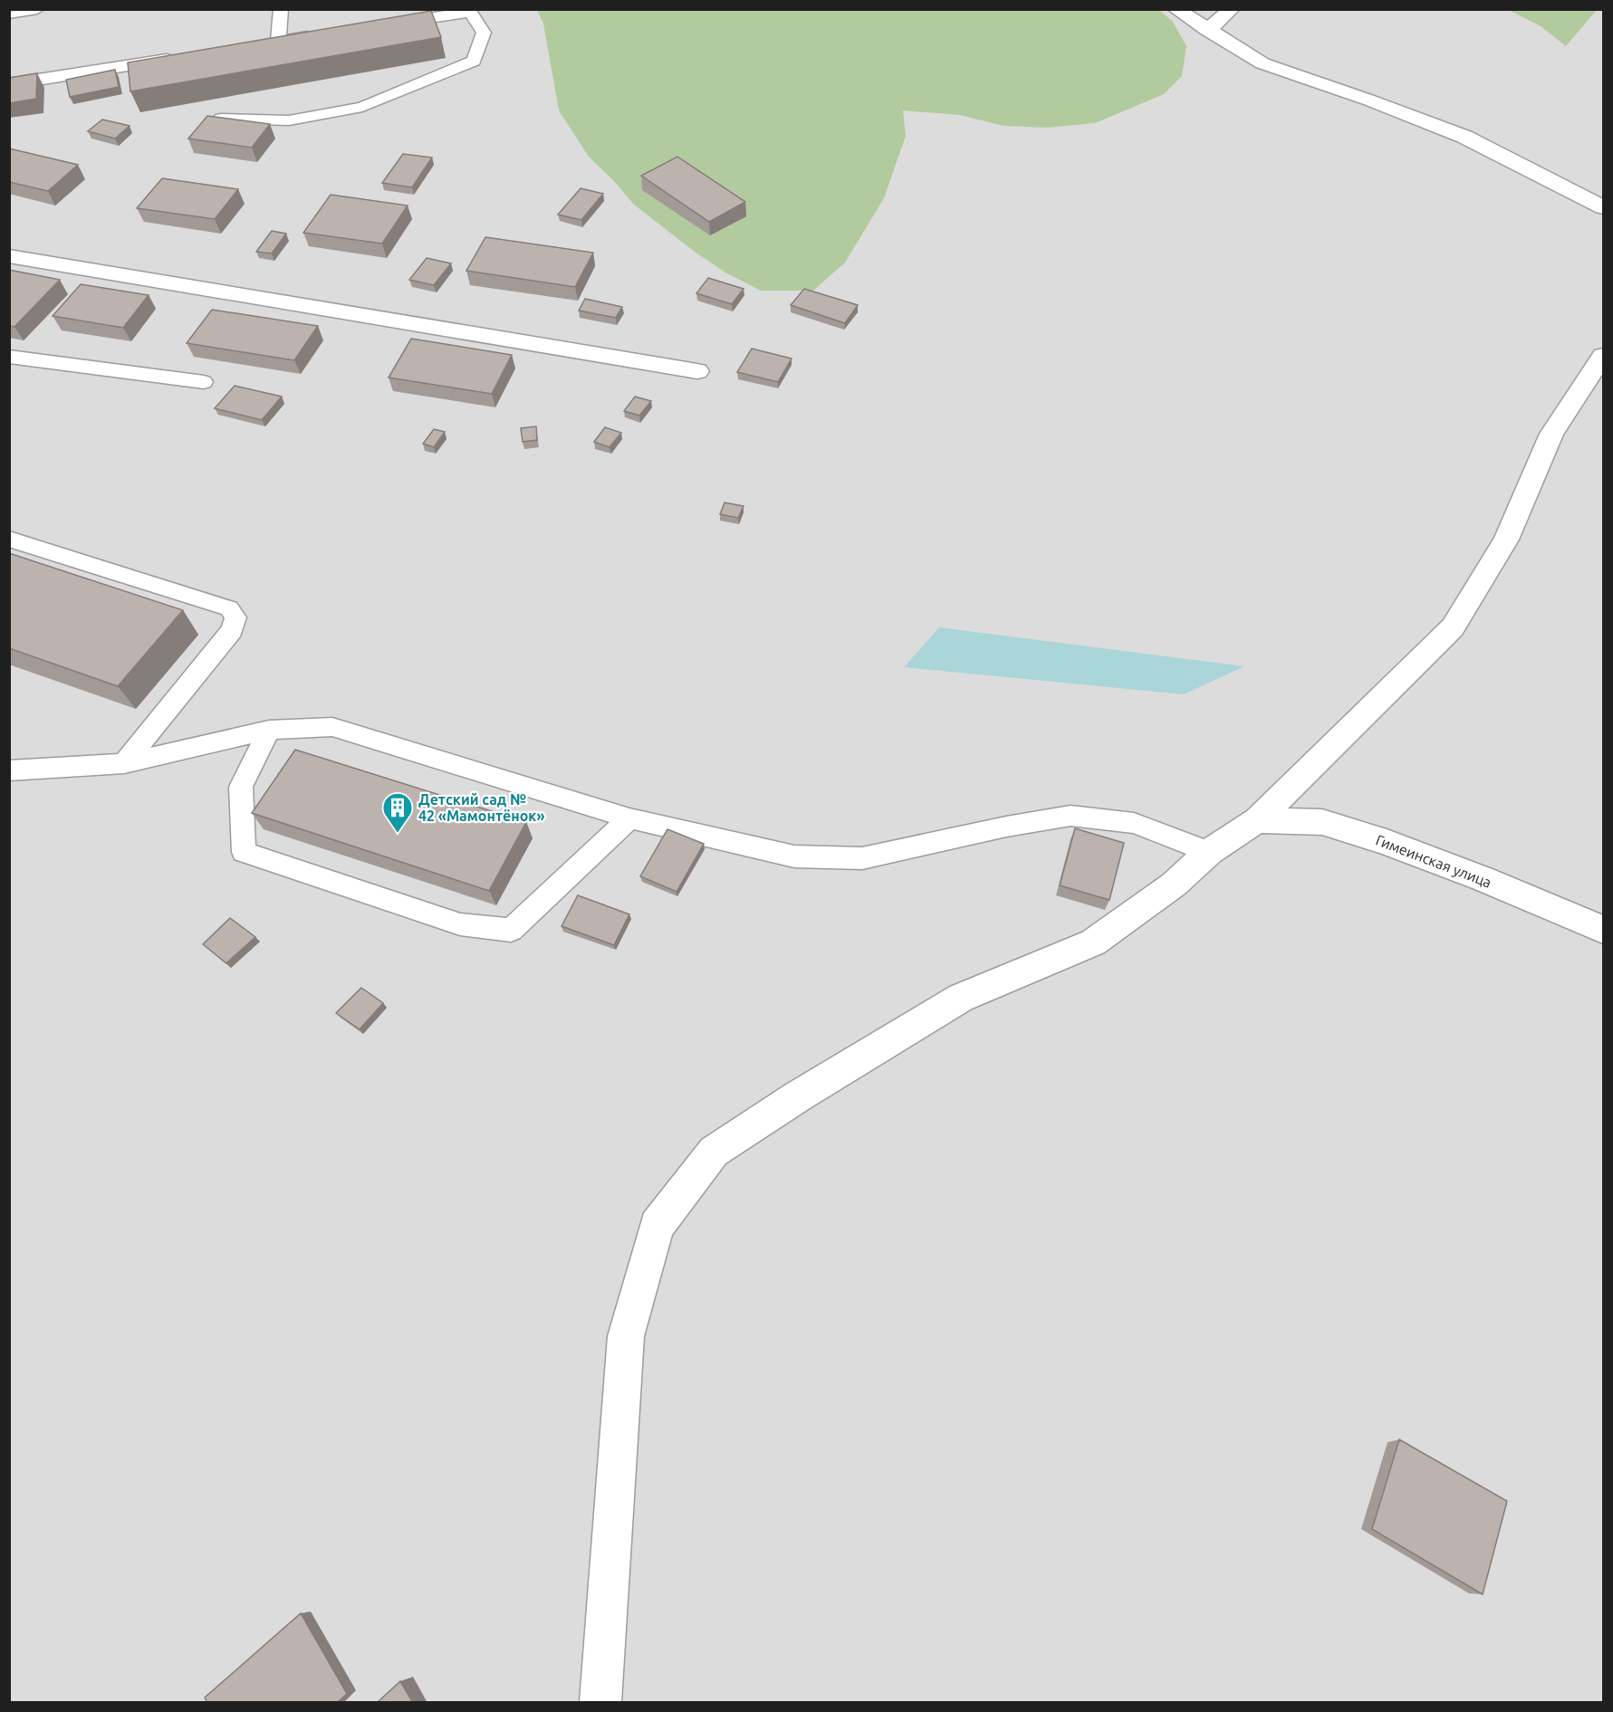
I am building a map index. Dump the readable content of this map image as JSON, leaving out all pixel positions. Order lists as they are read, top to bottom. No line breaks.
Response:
{"streets":{"street":["Гимеинская улица"]},"places":{"building":["Детский сад № 42 «Мамонтёнок»"]}}
